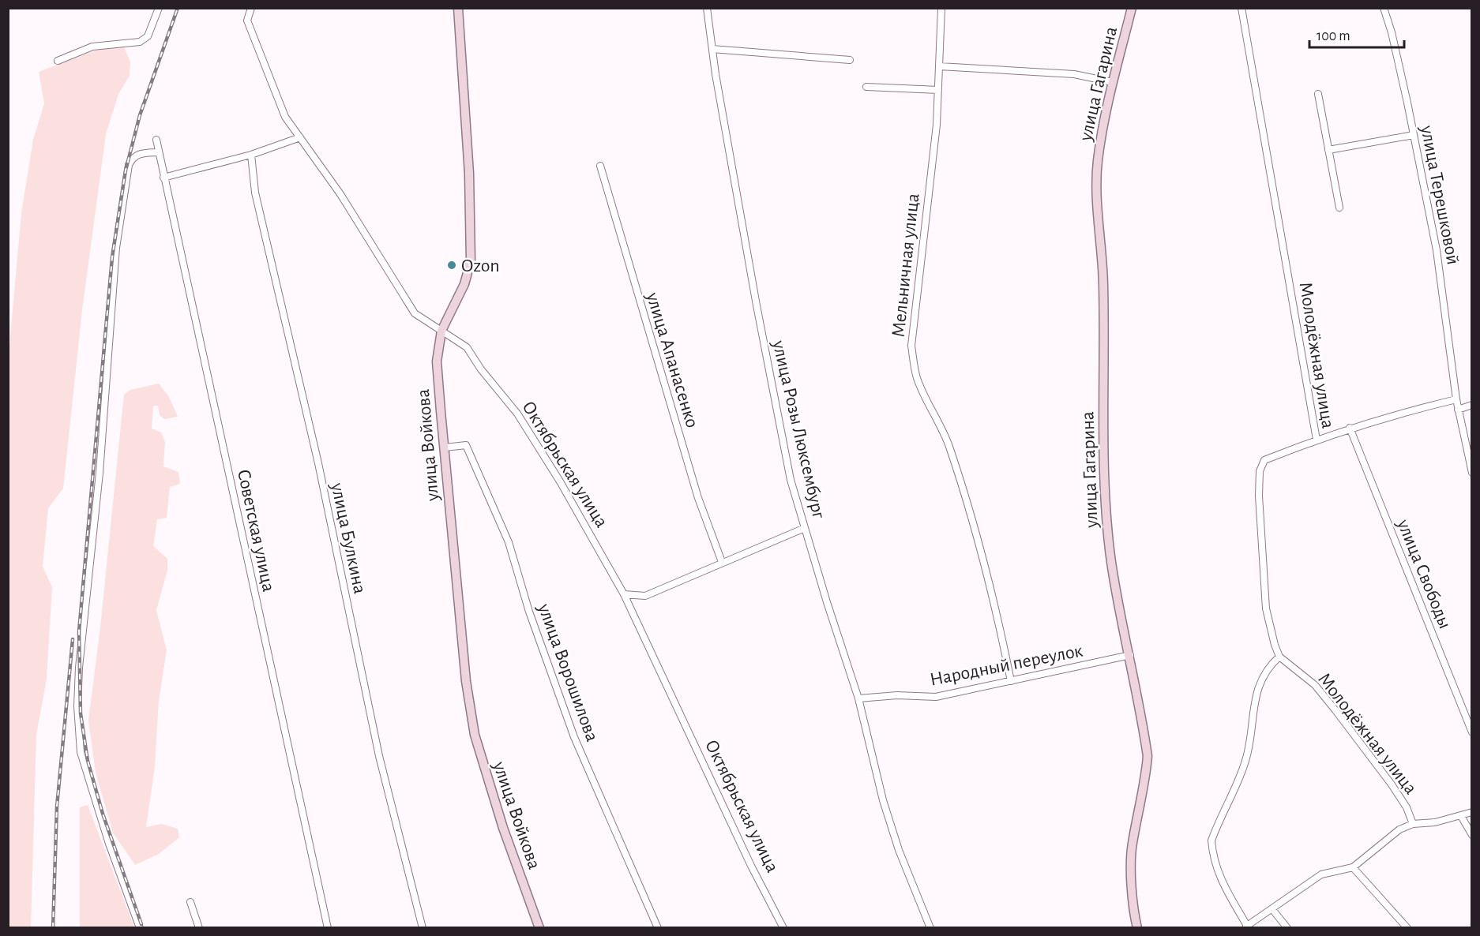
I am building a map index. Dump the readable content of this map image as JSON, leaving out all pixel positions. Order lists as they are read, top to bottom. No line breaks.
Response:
{"streets":{"main road":["улица Гагарина","улица Войкова"],"street":["улица Терешковой","Мельничная улица","Молодёжная улица","улица Апанасенко","улица Розы Люксембург","Октябрьская улица","Советская улица","улица Булкина","улица Свободы","Народный переулок","улица Ворошилова"]},"crossings":[["улица Гагарина","Народный переулок"],["Мельничная улица","Народный переулок"],["улица Розы Люксембург","Народный переулок"],["улица Войкова","Октябрьская улица"],["улица Войкова","улица Ворошилова"]],"places":["Ozon"],"scale_bar":"100 m"}
